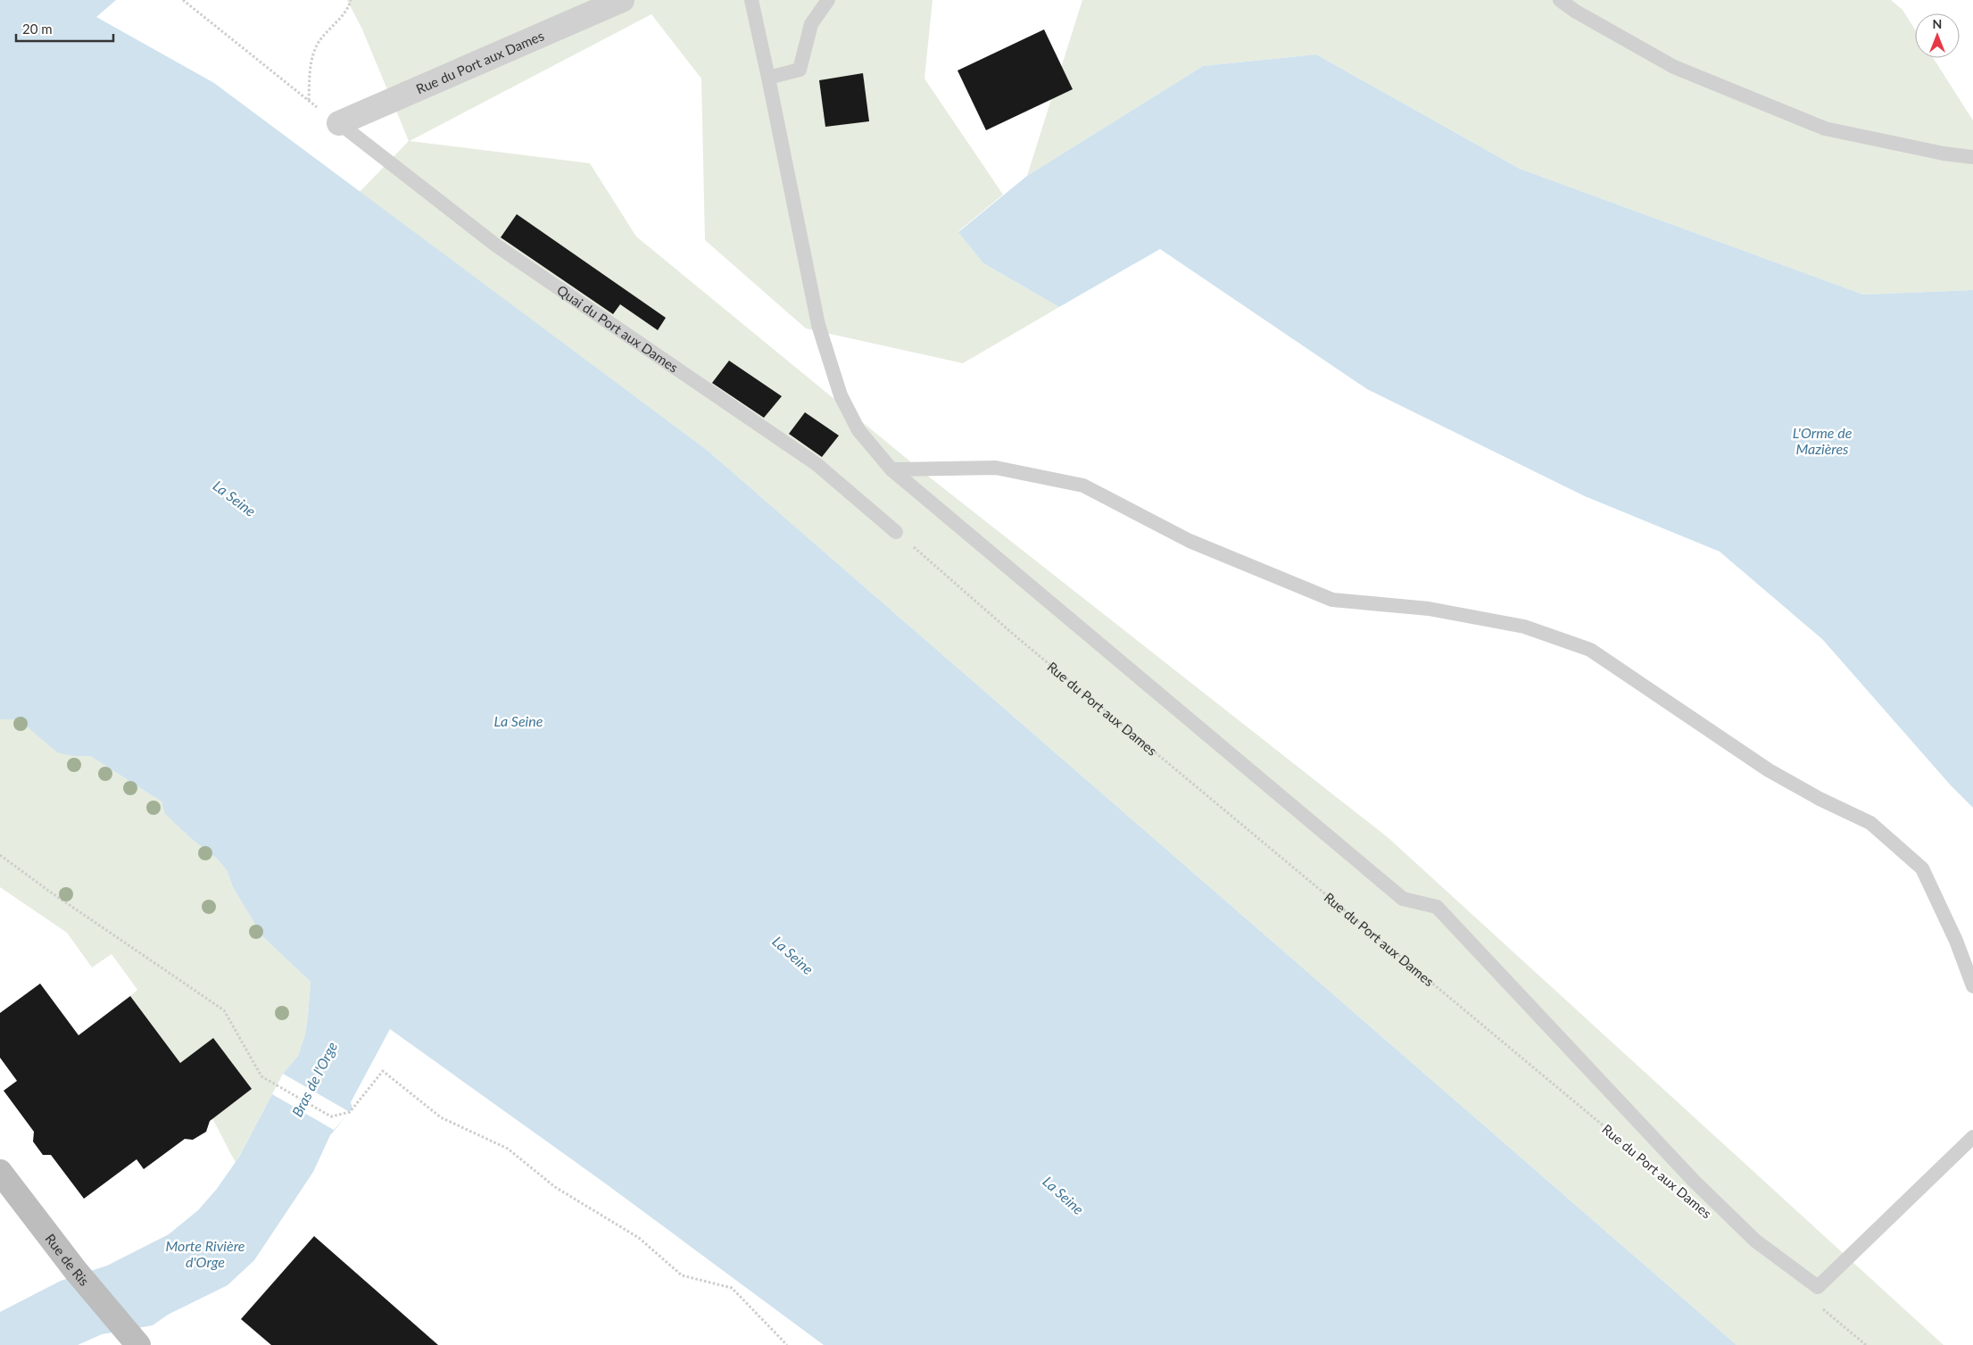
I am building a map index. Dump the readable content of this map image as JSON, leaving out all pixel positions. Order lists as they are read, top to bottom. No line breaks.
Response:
{"streets":{"main road":["Rue de Ris"],"street":["Rue du Port aux Dames"],"lane":["Quai du Port aux Dames"]},"crossings":[["Rue du Port aux Dames","Quai du Port aux Dames"]],"water":["L'Orme de Mazières","La Seine","Bras de l'Orge","Morte Rivière d'Orge"],"scale_bar":"20 m","north":"top"}
